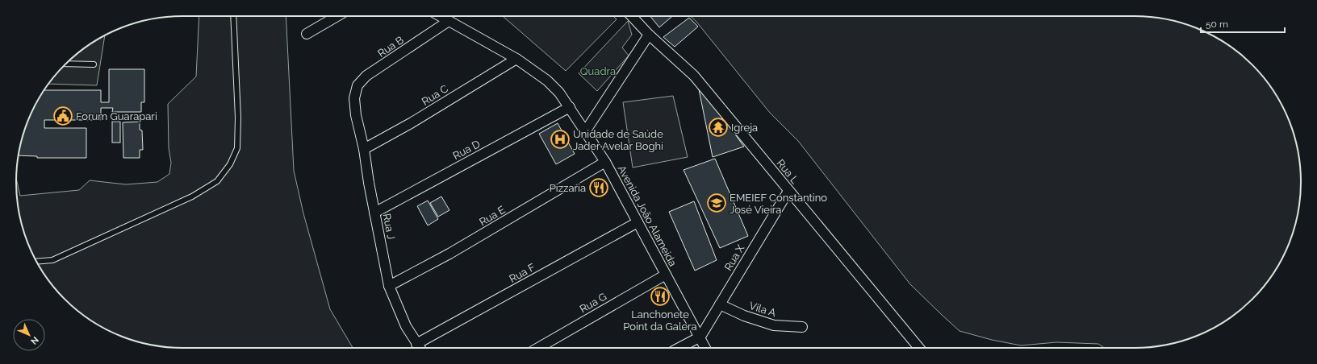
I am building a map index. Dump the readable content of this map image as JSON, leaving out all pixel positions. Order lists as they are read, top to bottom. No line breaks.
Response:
{"streets":{"street":["Rua B","Rua C","Rua D","Rua L","Rua E","Avenida João Alameida","Rua J","Rua X","Rua F","Rua G","Vila A"]},"crossings":[["Rua B","Avenida João Alameida"],["Rua B","Rua J"],["Rua C","Avenida João Alameida"],["Rua C","Rua J"],["Rua D","Avenida João Alameida"],["Rua D","Rua J"],["Rua L","Rua X"],["Rua E","Avenida João Alameida"],["Rua E","Rua J"],["Avenida João Alameida","Rua X"],["Avenida João Alameida","Rua F"],["Avenida João Alameida","Rua G"],["Rua J","Rua F"],["Rua X","Vila A"]],"parks":["Quadra"],"places":{"public building":["Forum Guarapari"],"temple":["Igreja"],"hospital":["Unidade de Saúde Jader Avelar Boghi"],"restaurant":["Pizzaria","Lanchonete Point da Galera"],"school or university":["EMEIEF Constantino José Vieira"]},"scale_bar":"50 m","north":"bottom right"}
